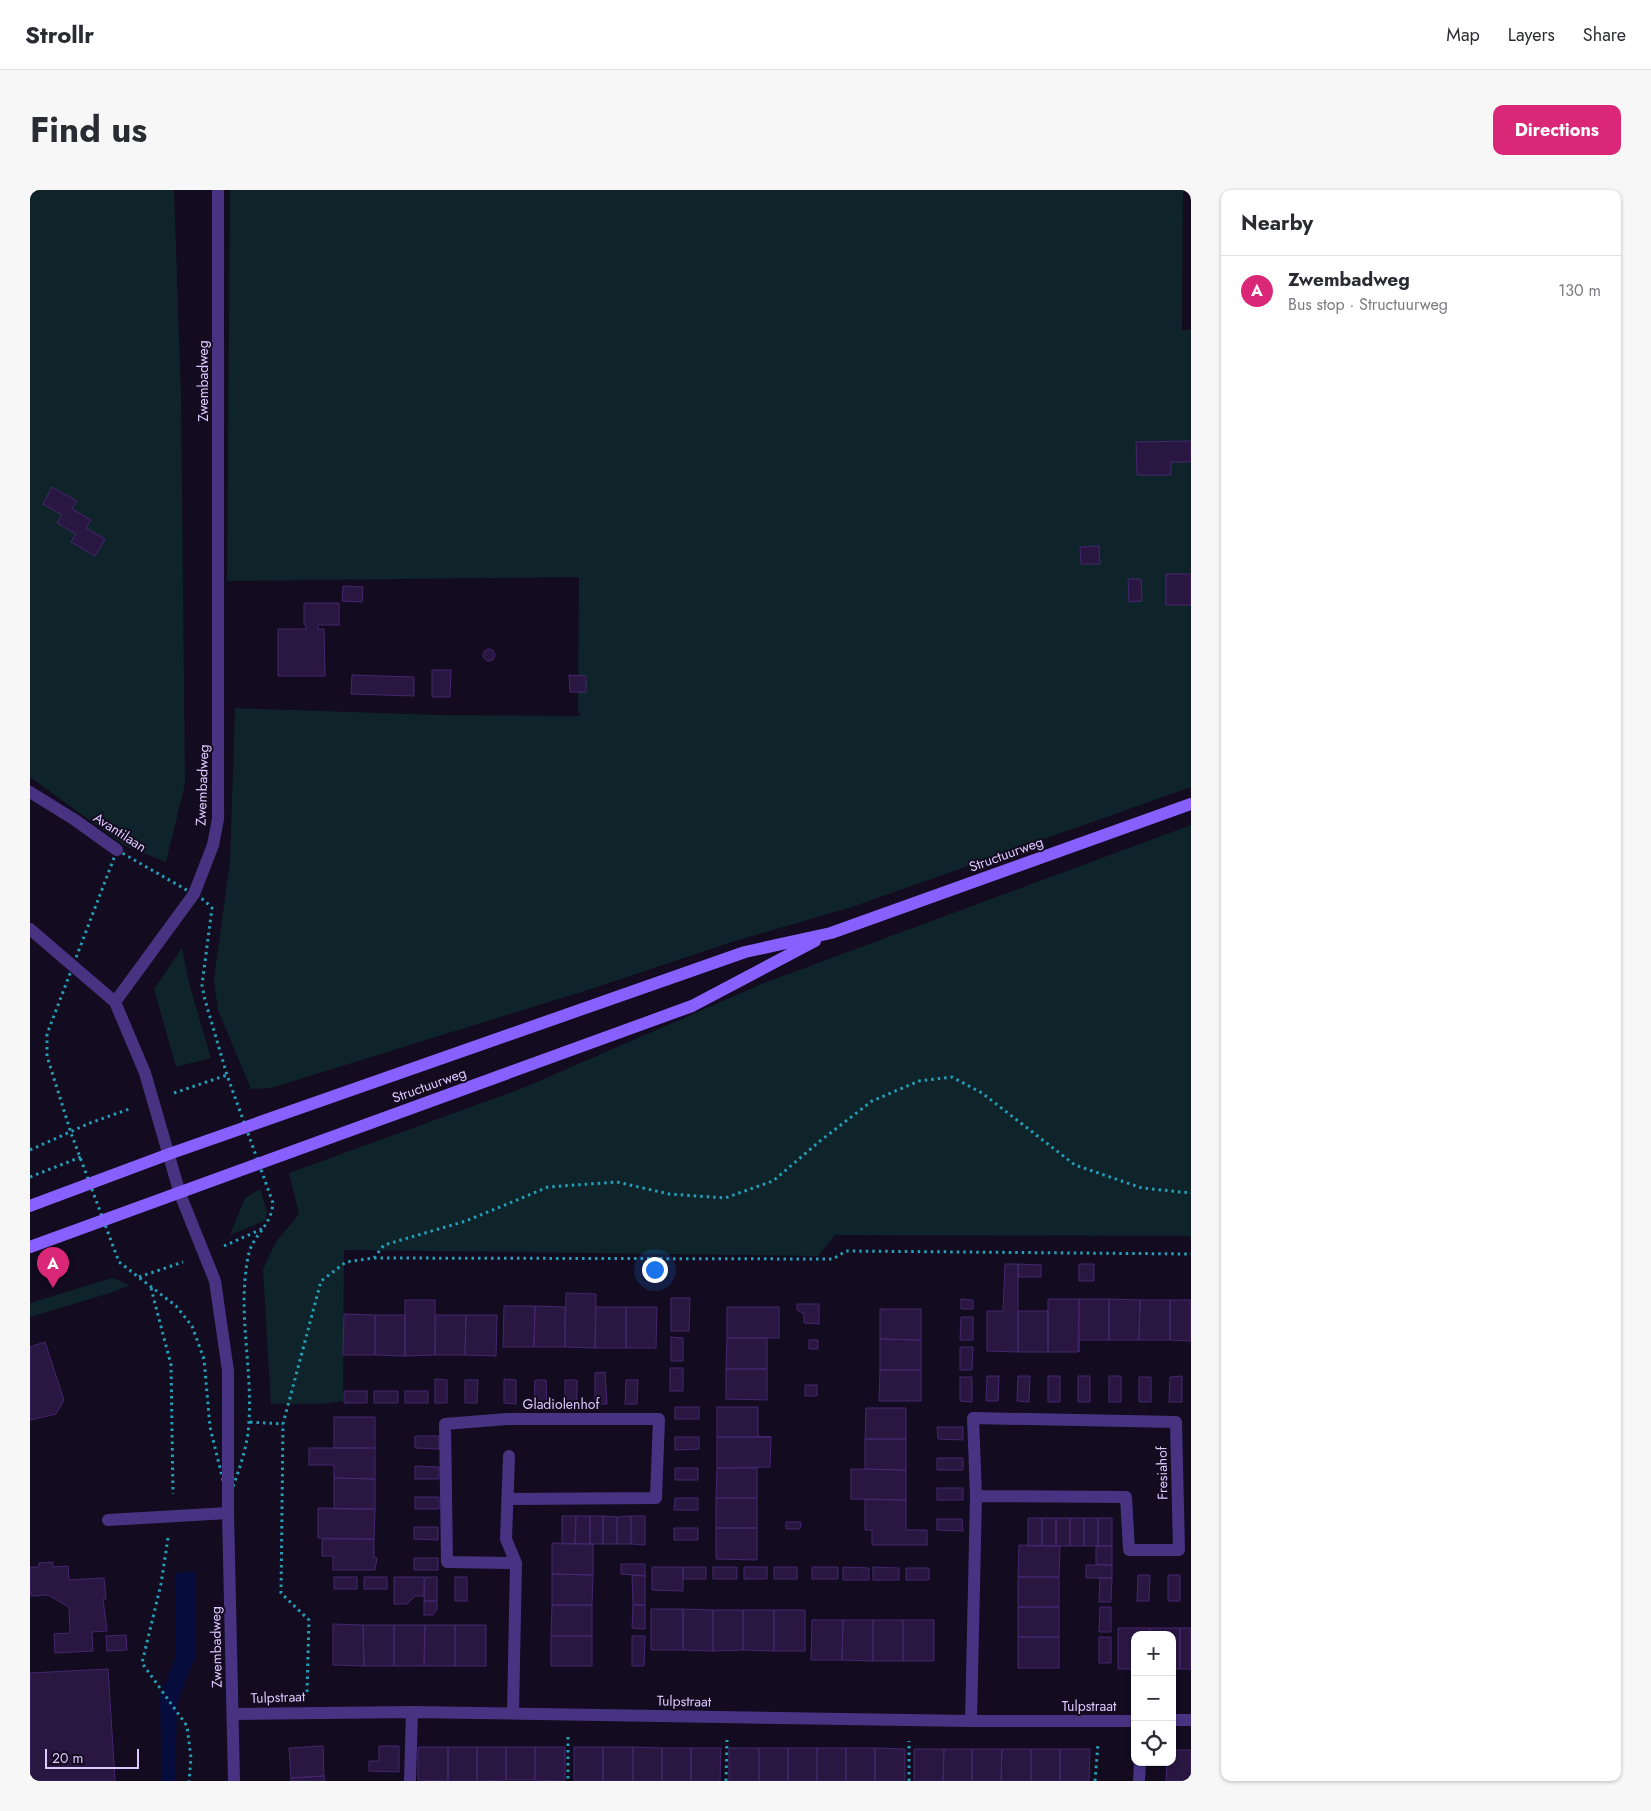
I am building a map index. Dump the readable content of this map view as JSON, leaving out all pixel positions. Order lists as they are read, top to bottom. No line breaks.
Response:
{"streets":{"main road":["Structuurweg"],"street":["Zwembadweg","Avantilaan","Gladiolenhof","Fresiahof","Tulpstraat"]},"crossings":[["Zwembadweg","Avantilaan"],["Zwembadweg","Structuurweg"],["Zwembadweg","Tulpstraat"],["Fresiahof","Tulpstraat"]],"scale_bar":"20 m","page":{"header":"Strollr","nav":["Map","Layers","Share"],"title":"Find us","buttons":"Directions","heading":"Nearby","list":[{"mark":"A","name":"Zwembadweg","note":"Bus stop · Structuurweg","value":"130 m"}],"pins":"A","map_buttons":["+","−"],"scale":"20 m"}}
